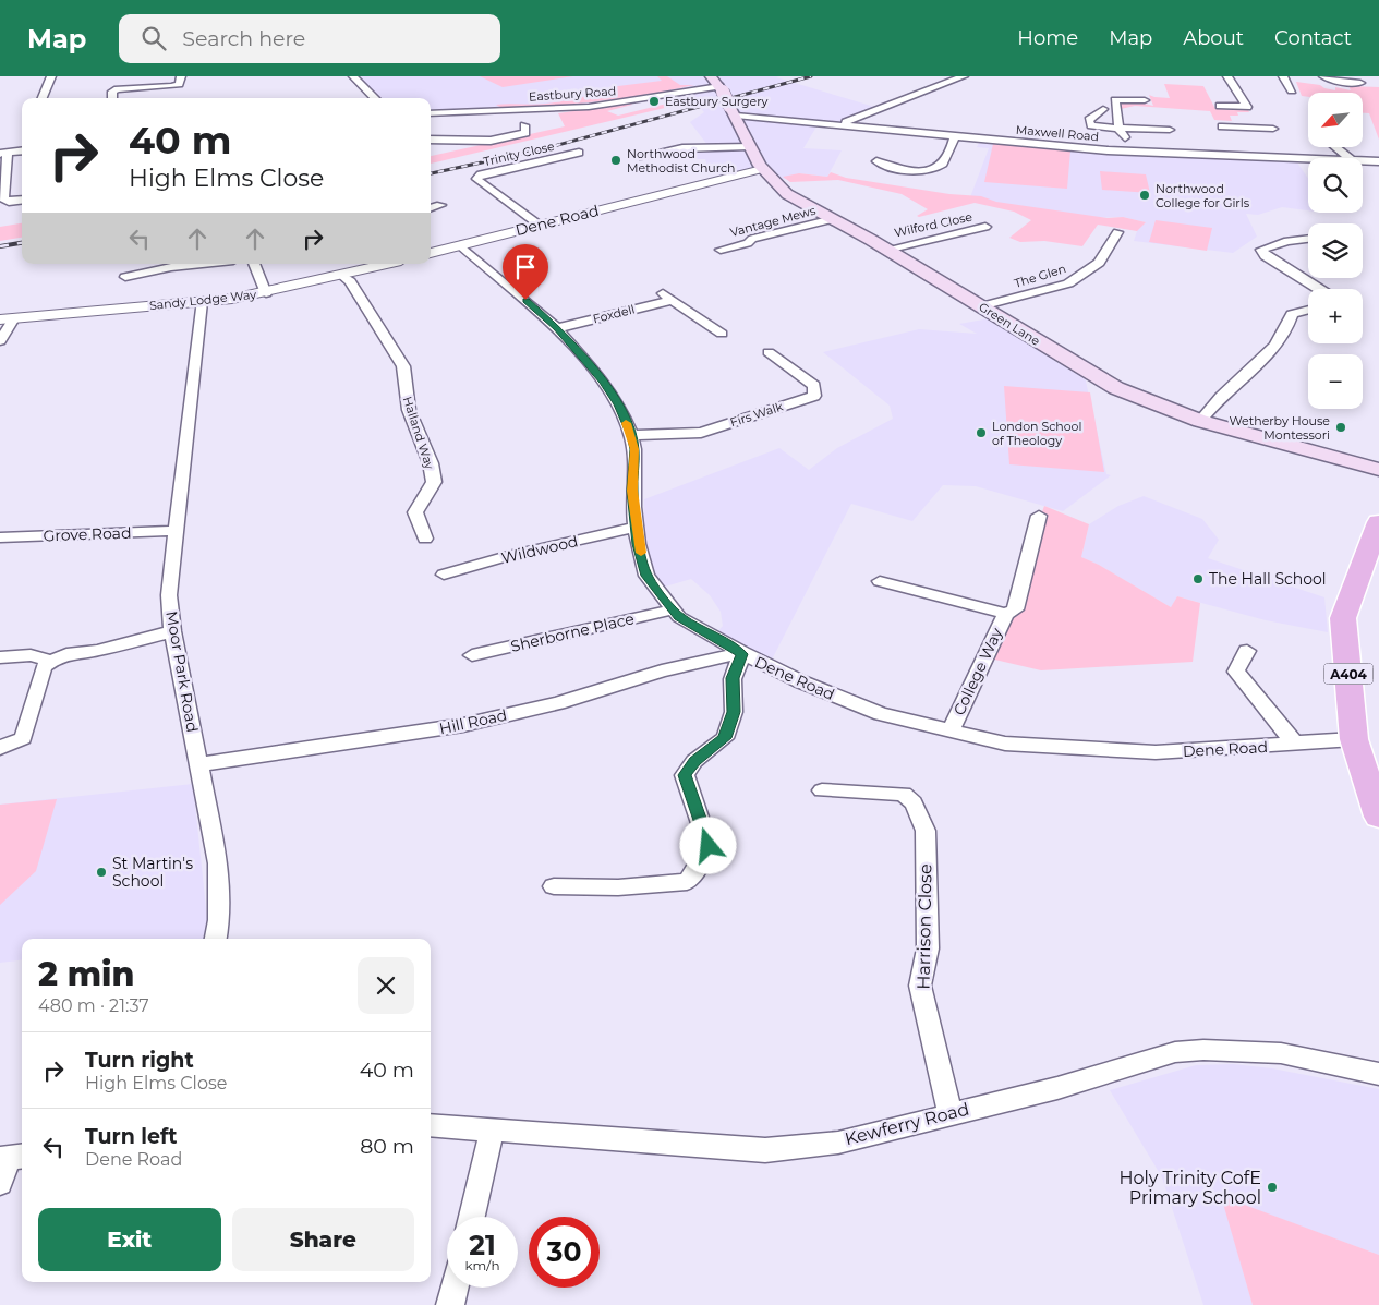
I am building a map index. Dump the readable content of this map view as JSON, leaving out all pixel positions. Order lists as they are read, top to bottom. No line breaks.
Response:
{"streets":{"main road":["Green Lane","A404"],"street":["Eastbury Road","Maxwell Road","Trinity Close","Dene Road","Vantage Mews","Wilford Close","The Glen","Sandy Lodge Way","Foxdell","Firs Walk","Halland Way","Grove Road","Wildwood","Sherborne Place","Moor Park Road","College Way","Hill Road","Harrison Close","Kewferry Road"]},"crossings":[["Eastbury Road","Green Lane"],["Maxwell Road","Green Lane"],["Trinity Close","Dene Road"],["Dene Road","Foxdell"],["Dene Road","Green Lane"],["Dene Road","Firs Walk"],["Dene Road","Wildwood"],["Dene Road","Sherborne Place"],["Dene Road","College Way"],["Dene Road","A404"],["Dene Road","Hill Road"],["Vantage Mews","Green Lane"],["Wilford Close","Green Lane"],["The Glen","Green Lane"],["Sandy Lodge Way","Halland Way"],["Sandy Lodge Way","Moor Park Road"],["Grove Road","Moor Park Road"],["Moor Park Road","Hill Road"],["Harrison Close","Kewferry Road"]],"places":["Eastbury Surgery","Northwood Methodist Church","Northwood College for Girls","Wetherby House Montessori","London School of Theology","The Hall School","St Martin's School","Holy Trinity CofE Primary School"],"north":"bottom left","page":{"header":"Map","search":"Search here","nav":["Home","Map","About","Contact"],"map_buttons":["+","−"],"turn":["40 m","High Elms Close"],"heading":["2 min","480 m · 21:37"],"list":[{"name":"Turn right","note":"High Elms Close","value":"40 m"},{"name":"Turn left","note":"Dene Road","value":"80 m"}],"buttons":["Exit","Share"],"speed":"21 km/h","limit":"30"}}
